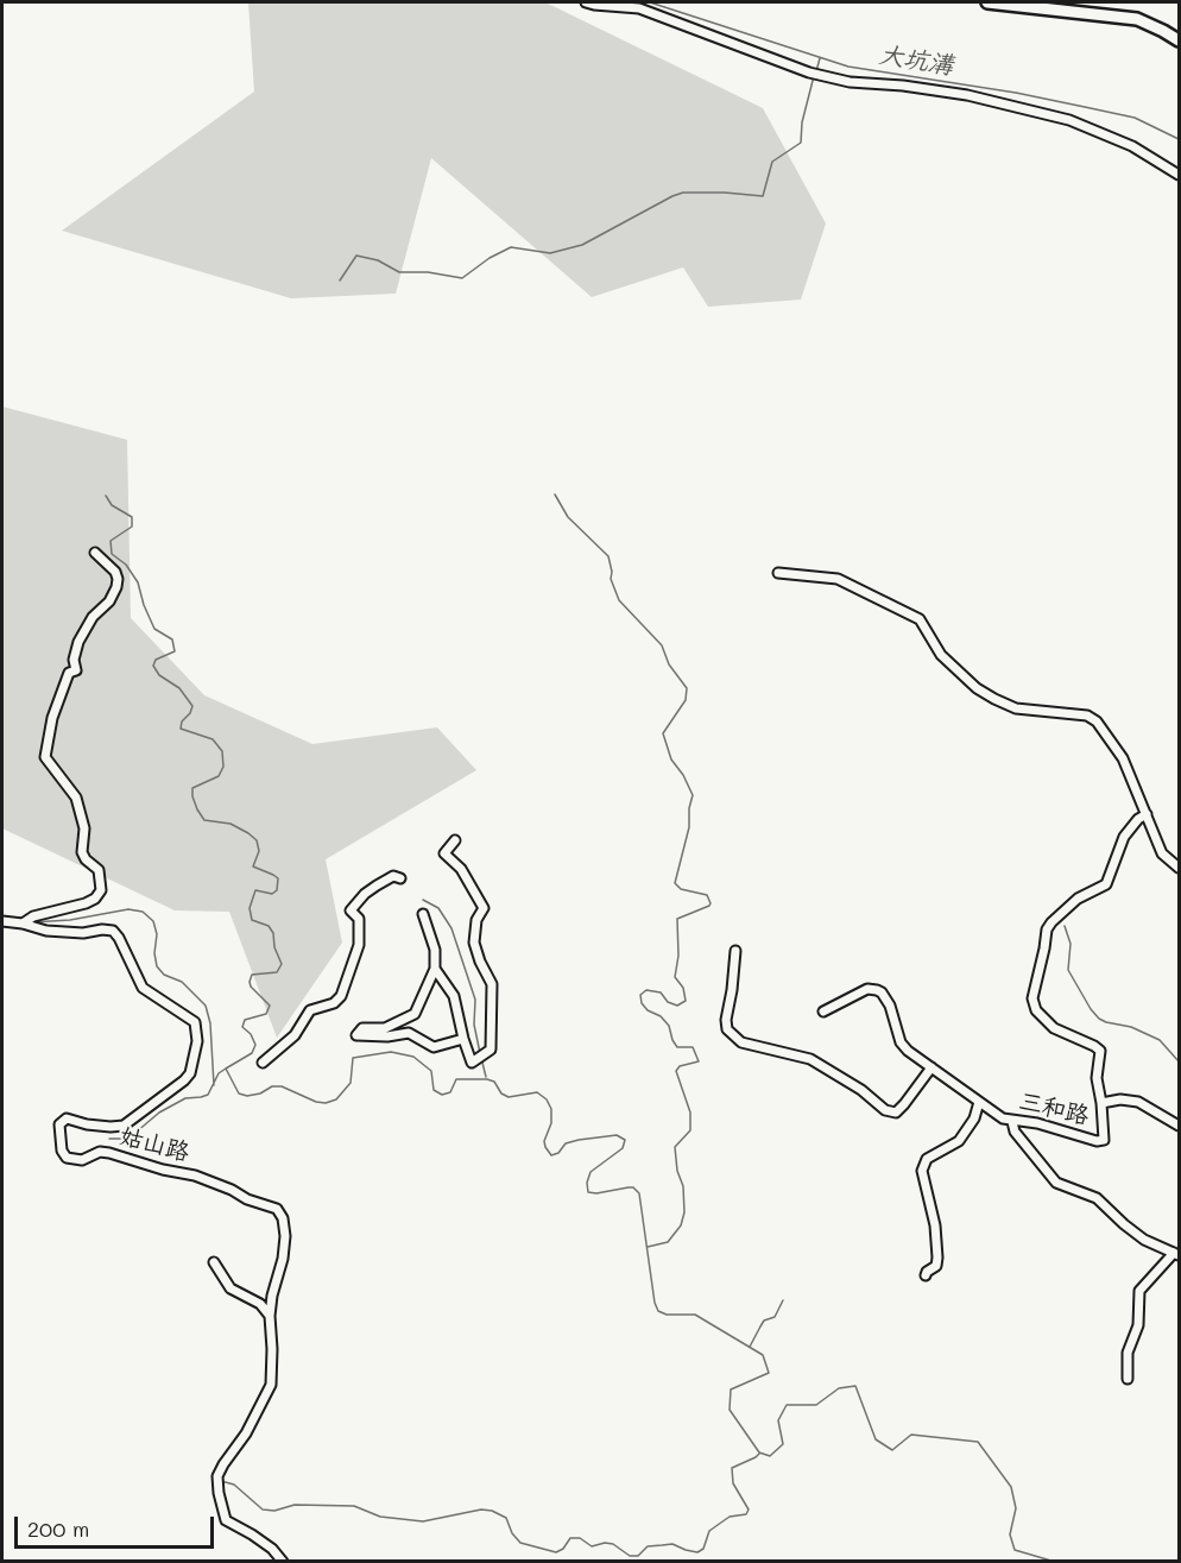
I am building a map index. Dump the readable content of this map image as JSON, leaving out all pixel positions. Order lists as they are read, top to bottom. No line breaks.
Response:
{"streets":{"street":["三和路","姑山路"]},"water":["大坑溝"],"scale_bar":"200 m"}
